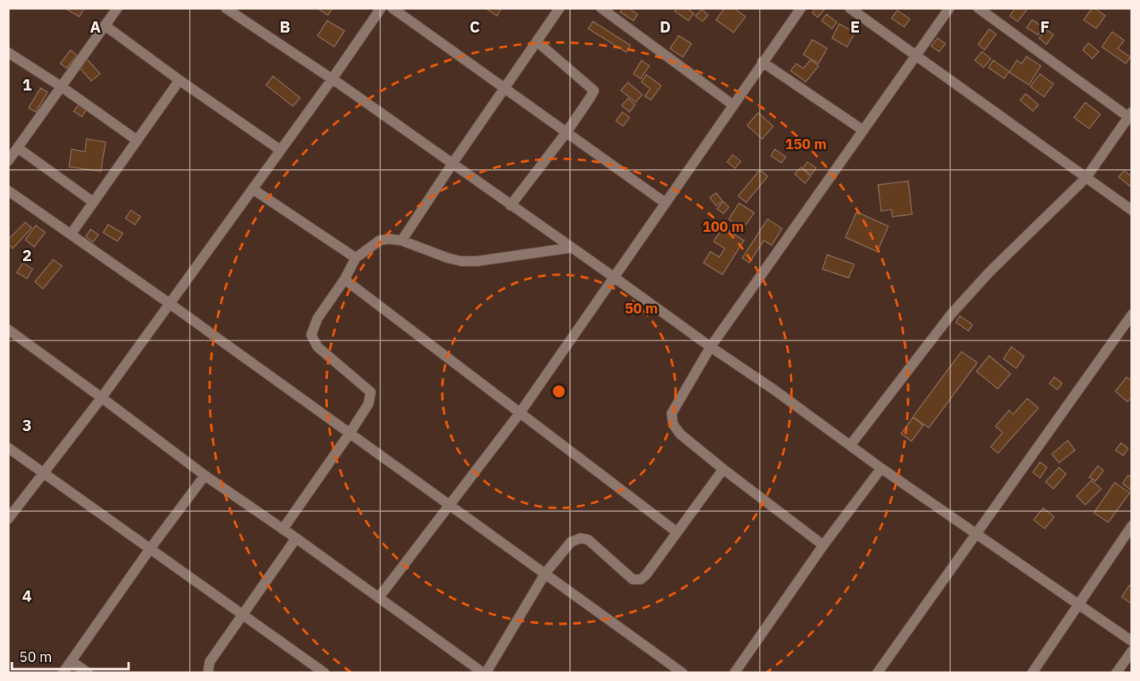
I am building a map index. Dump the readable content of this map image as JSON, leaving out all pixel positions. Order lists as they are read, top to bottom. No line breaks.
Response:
{"scale_bar":"50 m","grid":{"columns":["A","B","C","D","E","F"],"rows":["1","2","3","4"]},"rings":["150 m","100 m","50 m"]}
